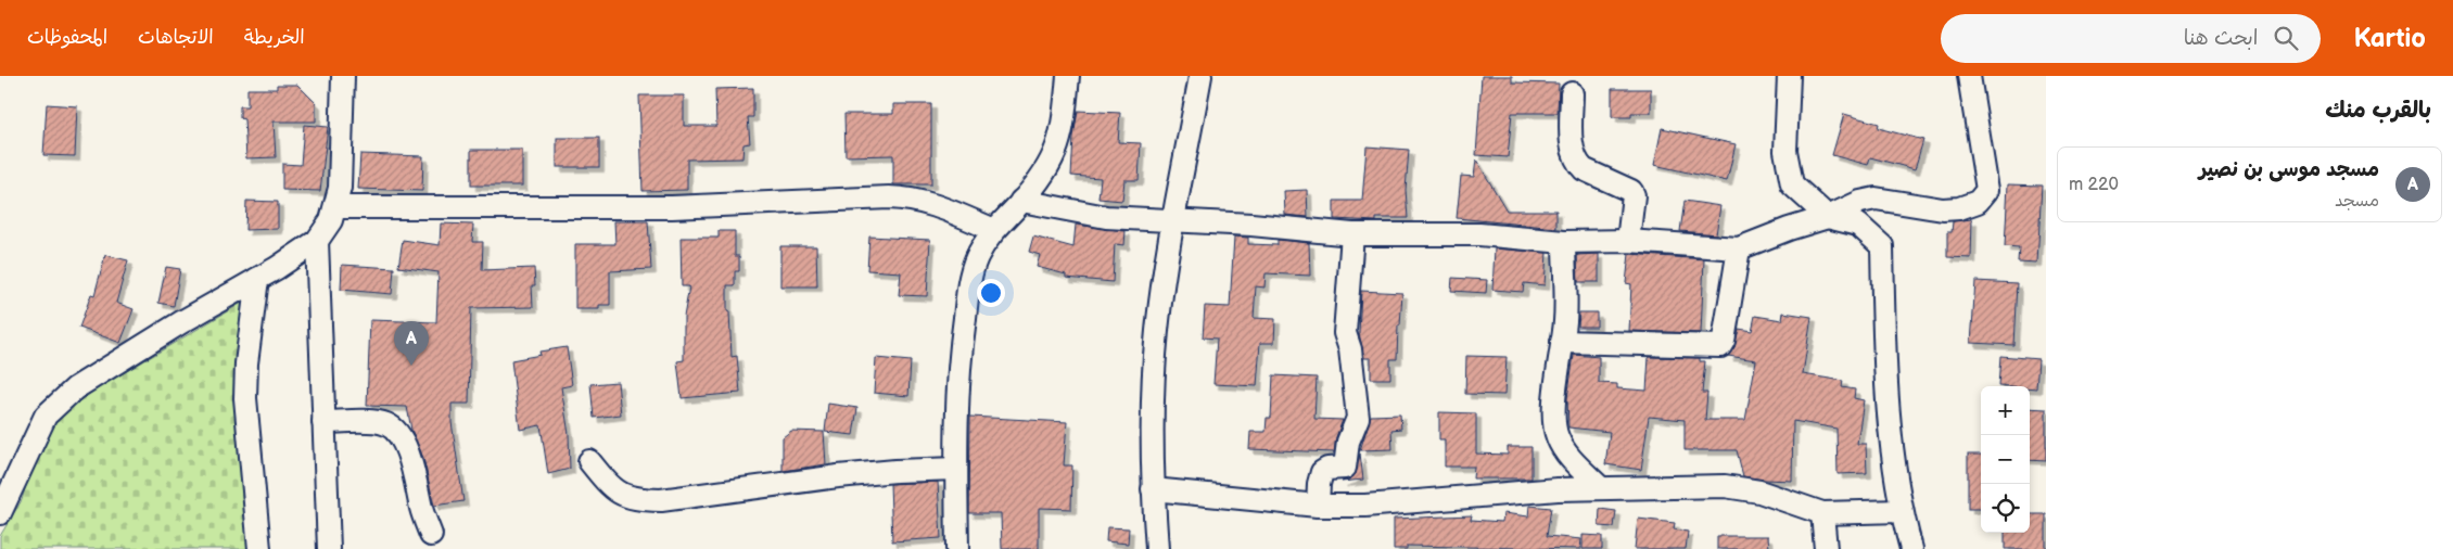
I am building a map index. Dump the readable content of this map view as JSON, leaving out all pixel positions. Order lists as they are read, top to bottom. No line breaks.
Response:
{"page":{"header":"Kartio","search":"ابحث هنا","nav":["الخريطة","الاتجاهات","المحفوظات"],"heading":"بالقرب منك","list":[{"mark":"A","name":"مسجد موسى بن نصير","note":"مسجد","value":"220 m"}],"pins":"A","map_buttons":["+","−"]}}
